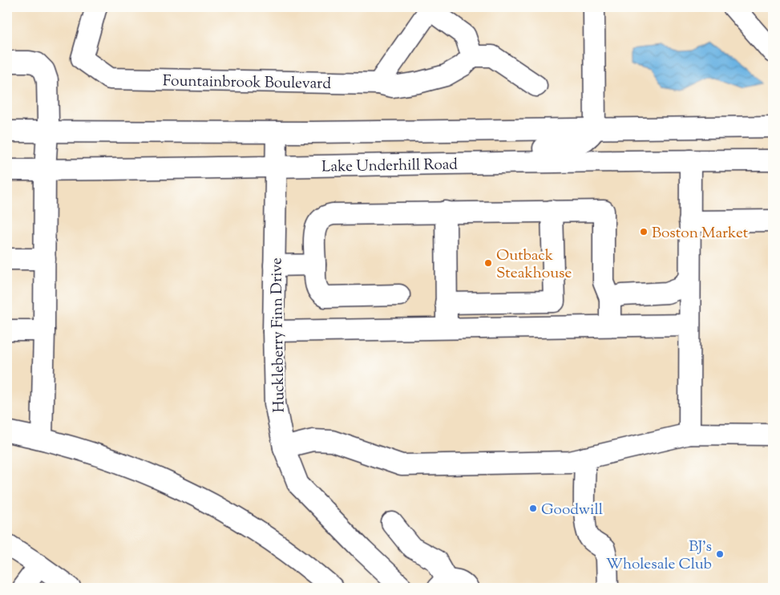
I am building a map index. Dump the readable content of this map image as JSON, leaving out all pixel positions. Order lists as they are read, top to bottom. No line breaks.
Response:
{"streets":{"street":["Fountainbrook Boulevard","Lake Underhill Road","Huckleberry Finn Drive"]},"crossings":[["Lake Underhill Road","Huckleberry Finn Drive"]],"places":["Boston Market","Outback Steakhouse","Goodwill","BJ's Wholesale Club"]}
